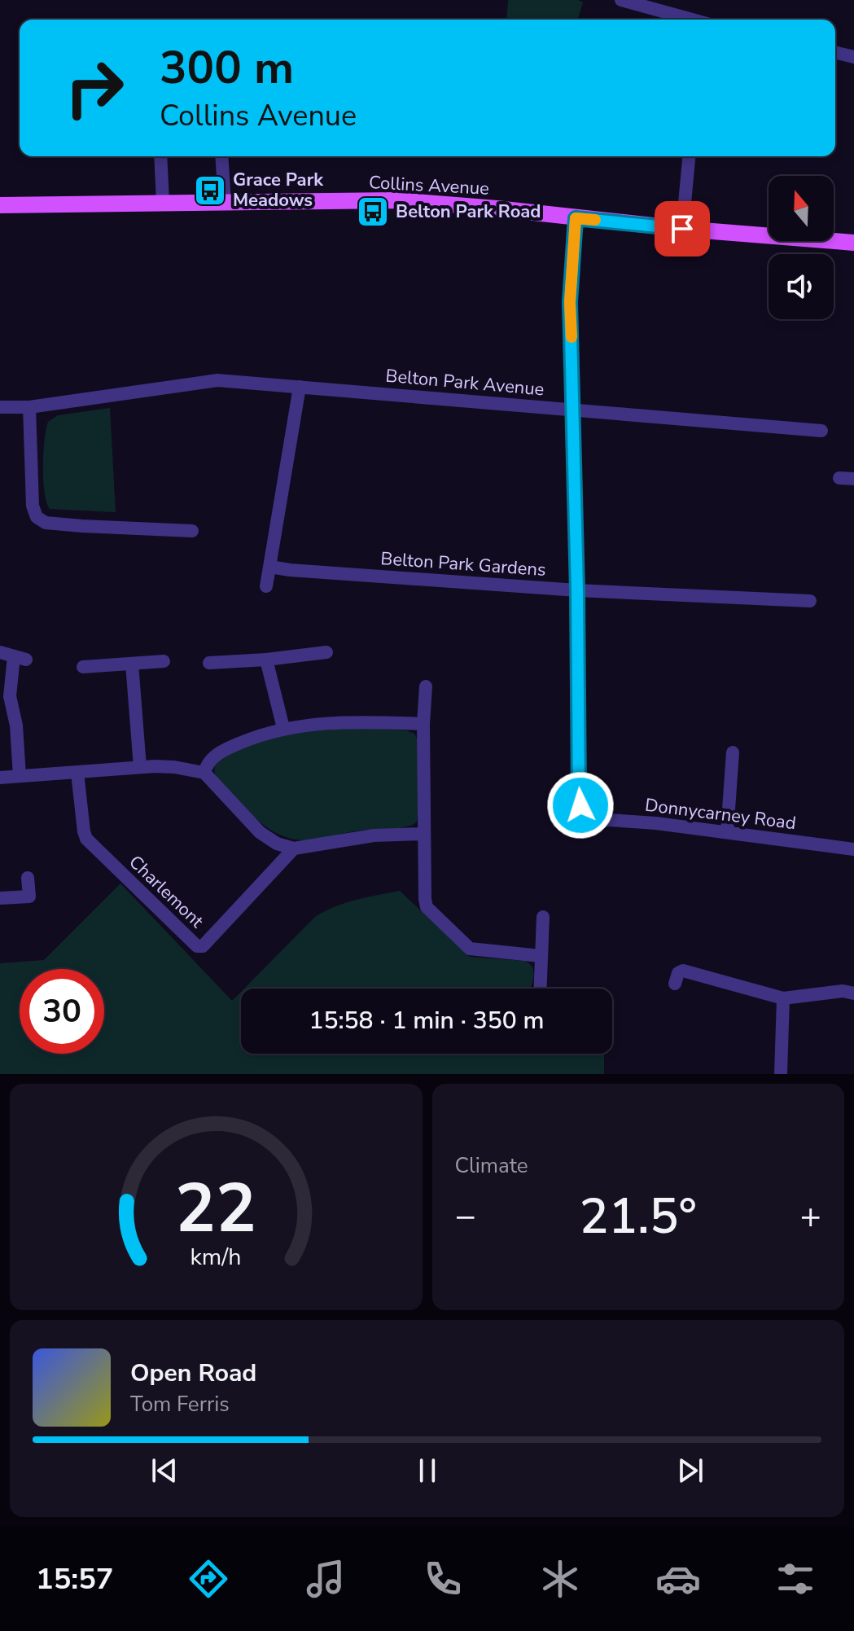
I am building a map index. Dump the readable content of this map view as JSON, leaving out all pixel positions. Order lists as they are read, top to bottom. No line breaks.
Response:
{"streets":{"main road":["Collins Avenue"],"street":["Belton Park Avenue","Belton Park Gardens","Donnycarney Road","Charlemont"]},"crossings":[["Belton Park Gardens","Donnycarney Road"]],"places":{"bus stop":["Grace Park Meadows","Belton Park Road"]},"north":"top","page":{"turn":["300 m","Collins Avenue"],"limit":"30","trip":"15:58 · 1 min · 350 m","tile":"Climate","heat":["−","21.5°","+"],"song":["Open Road","Tom Ferris"],"tabs":"15:57","gauge":["22","km/h"]}}
